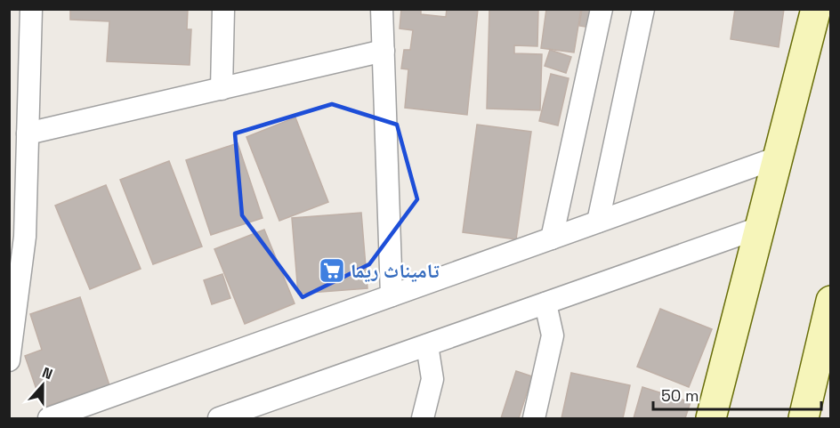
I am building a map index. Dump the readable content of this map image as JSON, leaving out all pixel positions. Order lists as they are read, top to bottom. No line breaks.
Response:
{"places":{"supermarket":["تاميناث ريما"]},"scale_bar":"50 m","north":"top"}
